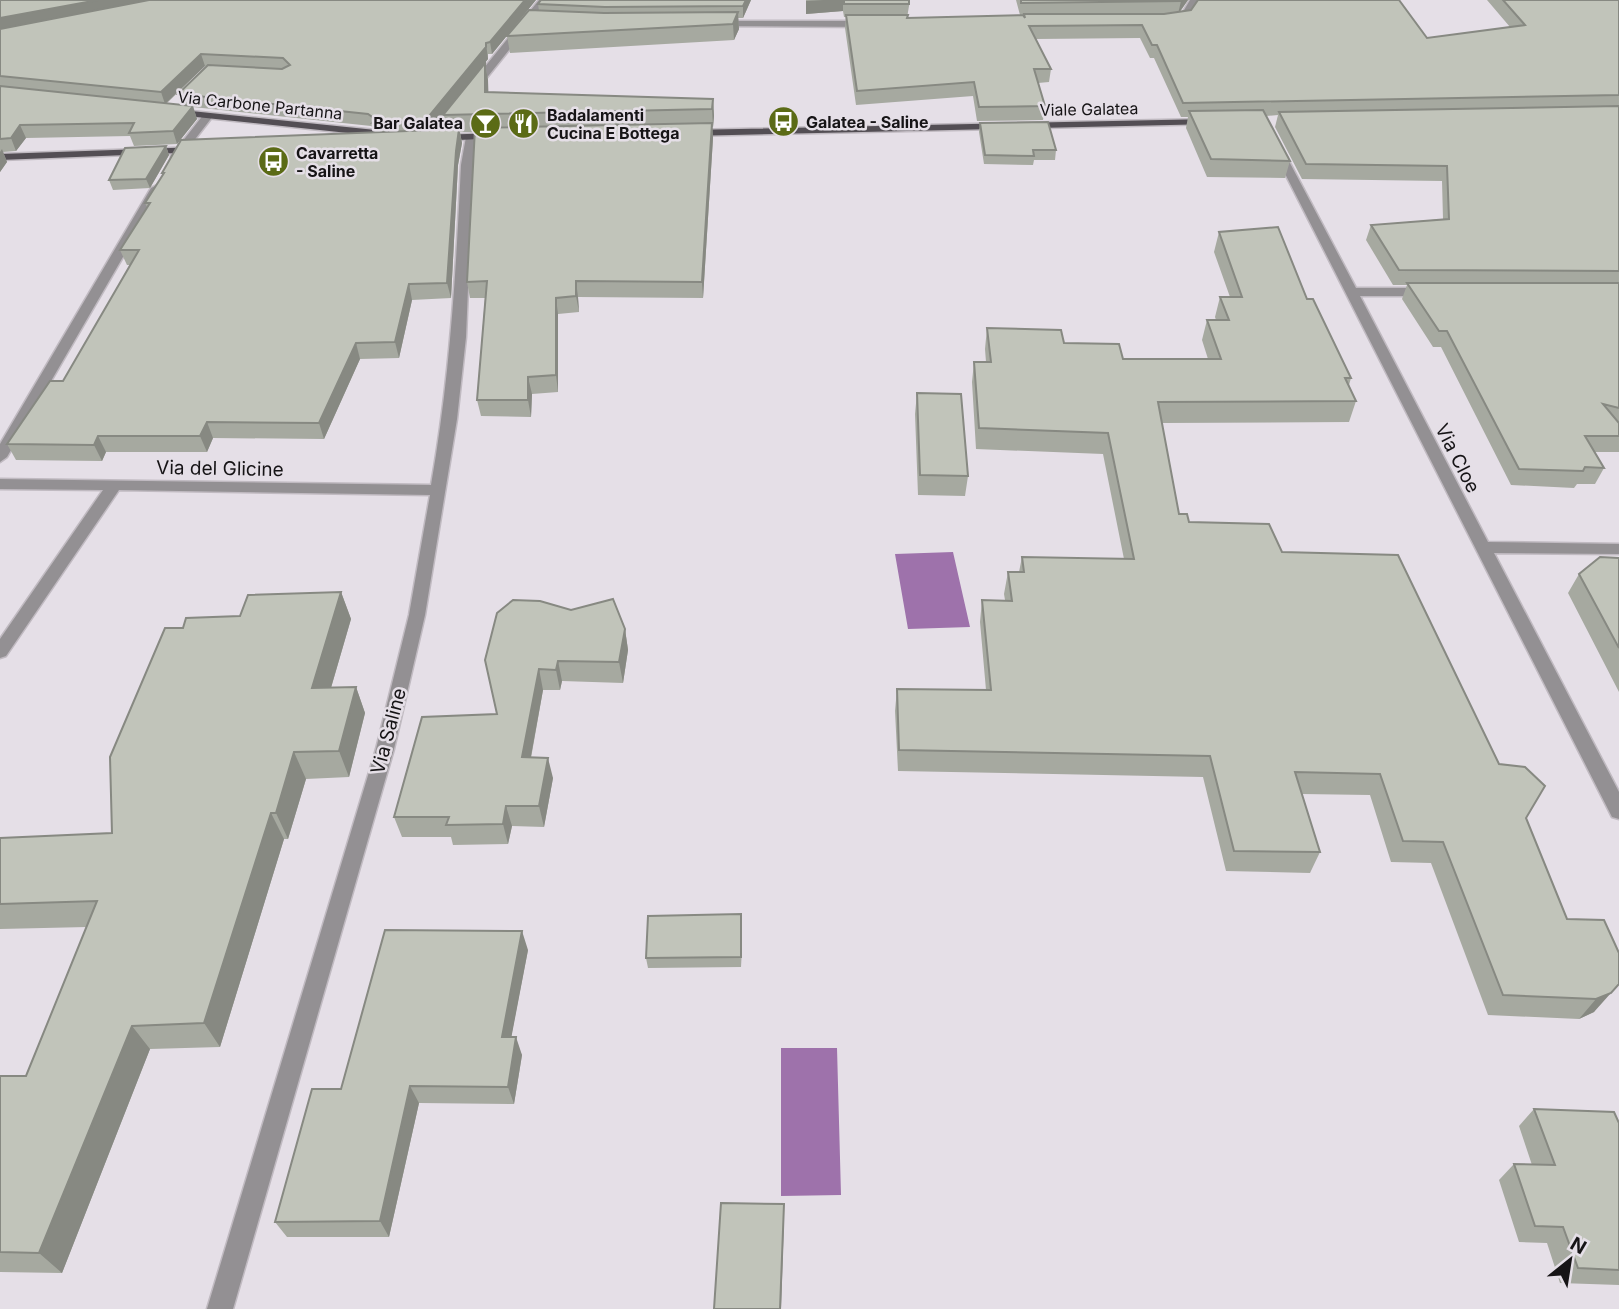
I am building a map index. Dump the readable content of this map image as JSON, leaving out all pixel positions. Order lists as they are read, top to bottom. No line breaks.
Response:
{"streets":{"main road":["Via Carbone Partanna","Viale Galatea"],"street":["Via Cloe","Via del Glicine","Via Saline"]},"crossings":[["Via del Glicine","Via Saline"]],"places":{"bus stop":["Galatea - Saline","Cavarretta - Saline"],"bar":["Bar Galatea"],"restaurant":["Badalamenti Cucina E Bottega"]},"north":"top right"}
